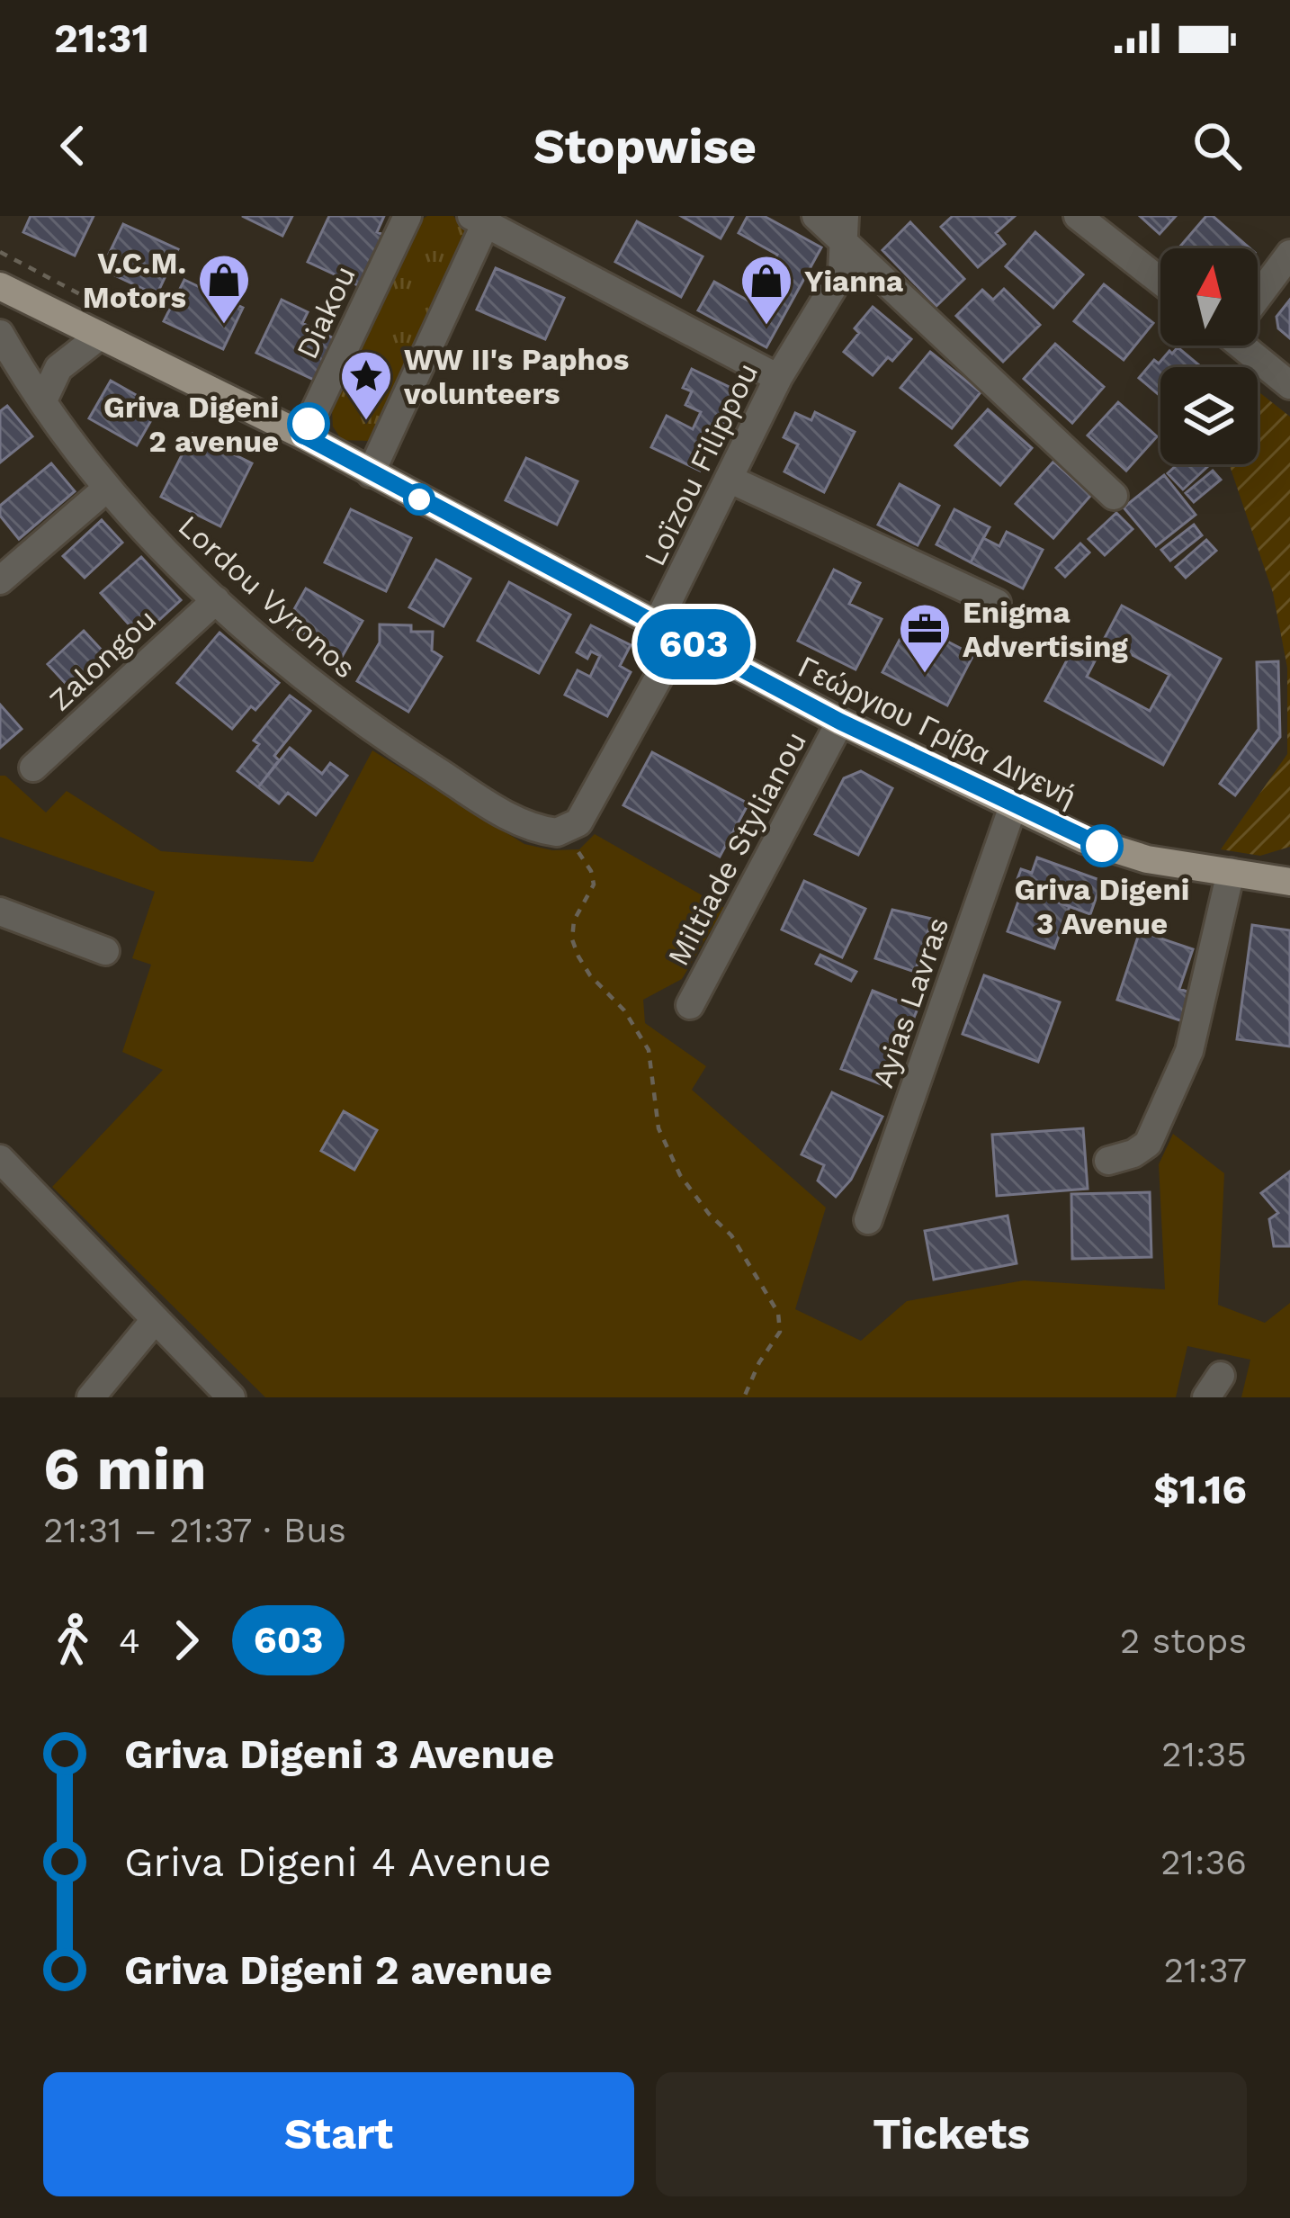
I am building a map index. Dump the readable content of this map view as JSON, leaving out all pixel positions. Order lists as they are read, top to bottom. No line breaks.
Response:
{"streets":{"main road":["Γεώργιου Γρίβα Διγενή"],"street":["Diakou","Loïzou Filippou","Lordou Vyronos","Zalongou","Miltiade Stylianou","Ayias Lavras"]},"crossings":[["Diakou","Γεώργιου Γρίβα Διγενή"],["Loïzou Filippou","Lordou Vyronos"],["Loïzou Filippou","Γεώργιου Γρίβα Διγενή"],["Lordou Vyronos","Zalongou"],["Γεώργιου Γρίβα Διγενή","Miltiade Stylianou"],["Γεώργιου Γρίβα Διγενή","Ayias Lavras"]],"places":{"shop":["V.C.M. Motors","Yianna"],"place":["WW II's Paphos volunteers"],"other":["Griva Digeni 2 avenue","Griva Digeni 3 Avenue"],"office":["Enigma Advertising"]},"lines":["bus line 603"],"north":"top","page":{"status":"21:31","header":"Stopwise","on_map":"603","heading":["6 min","21:31 – 21:37 · Bus","$1.16"],"legs":["4","603","2 stops"],"list":[{"name":"Griva Digeni 3 Avenue","value":"21:35"},{"name":"Griva Digeni 4 Avenue","value":"21:36"},{"name":"Griva Digeni 2 avenue","value":"21:37"}],"buttons":["Start","Tickets"]}}
